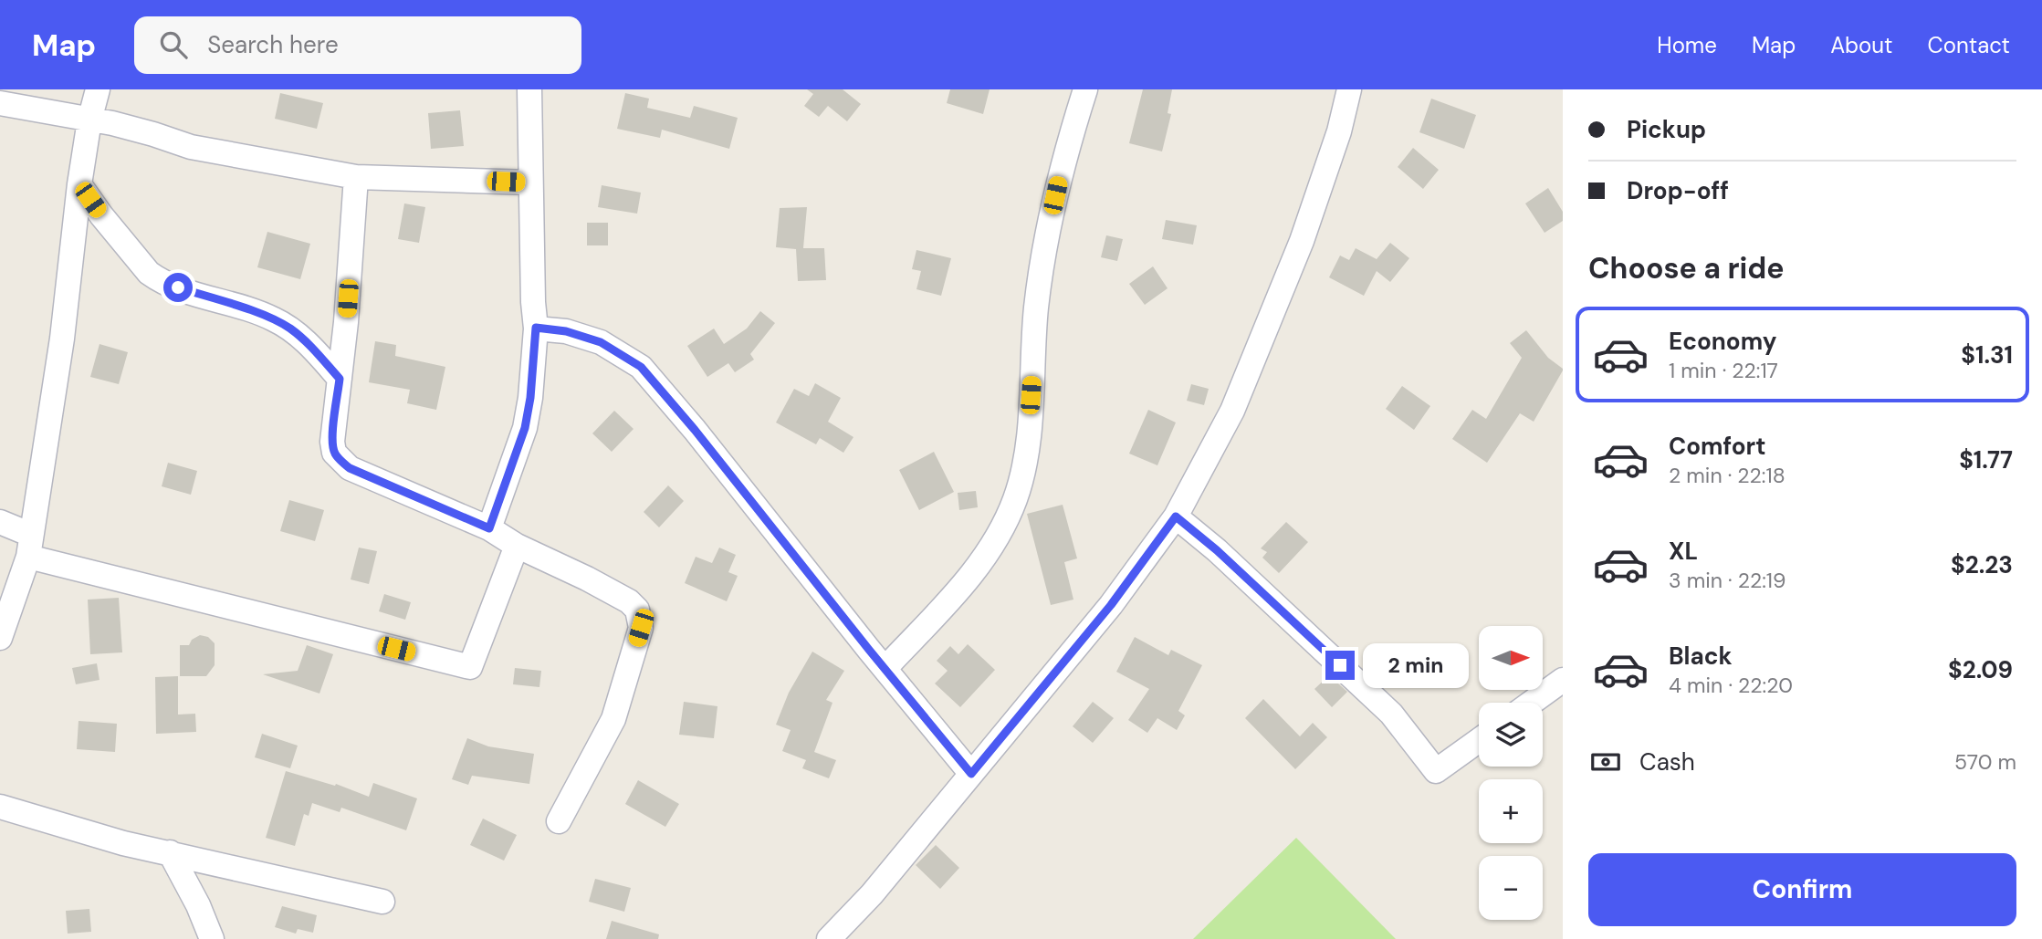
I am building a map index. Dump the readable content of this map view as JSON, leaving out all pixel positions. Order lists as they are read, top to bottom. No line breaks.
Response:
{"north":"right","page":{"header":"Map","search":"Search here","nav":["Home","Map","About","Contact"],"banner":["Pickup","Drop-off"],"heading":"Choose a ride","list":[{"name":"Economy","note":"1 min · 22:17","value":"$1.31"},{"name":"Comfort","note":"2 min · 22:18","value":"$1.77"},{"name":"XL","note":"3 min · 22:19","value":"$2.23"},{"name":"Black","note":"4 min · 22:20","value":"$2.09"}],"map_buttons":["+","−"],"bubble":"2 min","pay":["Cash","570 m"],"buttons":"Confirm"}}
